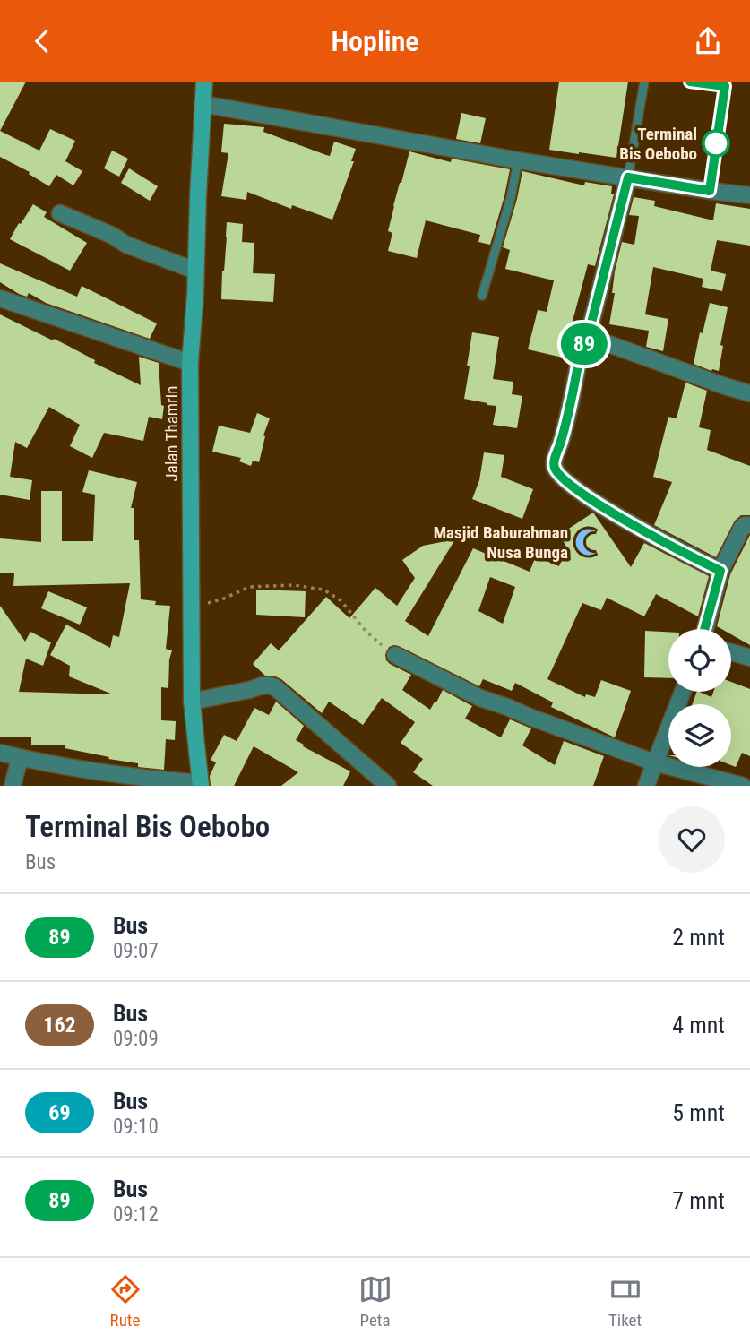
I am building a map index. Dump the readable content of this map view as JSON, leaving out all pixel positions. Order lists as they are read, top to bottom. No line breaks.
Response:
{"streets":{"main road":["Jalan Thamrin"]},"places":{"other":["Terminal Bis Oebobo"],"mosque":["Masjid Baburahman Nusa Bunga"]},"lines":["bus line 89"],"page":{"header":"Hopline","on_map":"89","heading":["Terminal Bis Oebobo","Bus"],"list":[{"mark":"89","name":"Bus","note":"09:07","value":"2 mnt"},{"mark":"162","name":"Bus","note":"09:09","value":"4 mnt"},{"mark":"69","name":"Bus","note":"09:10","value":"5 mnt"},{"mark":"89","name":"Bus","note":"09:12","value":"7 mnt"}],"tabs":["Rute","Peta","Tiket"]}}
